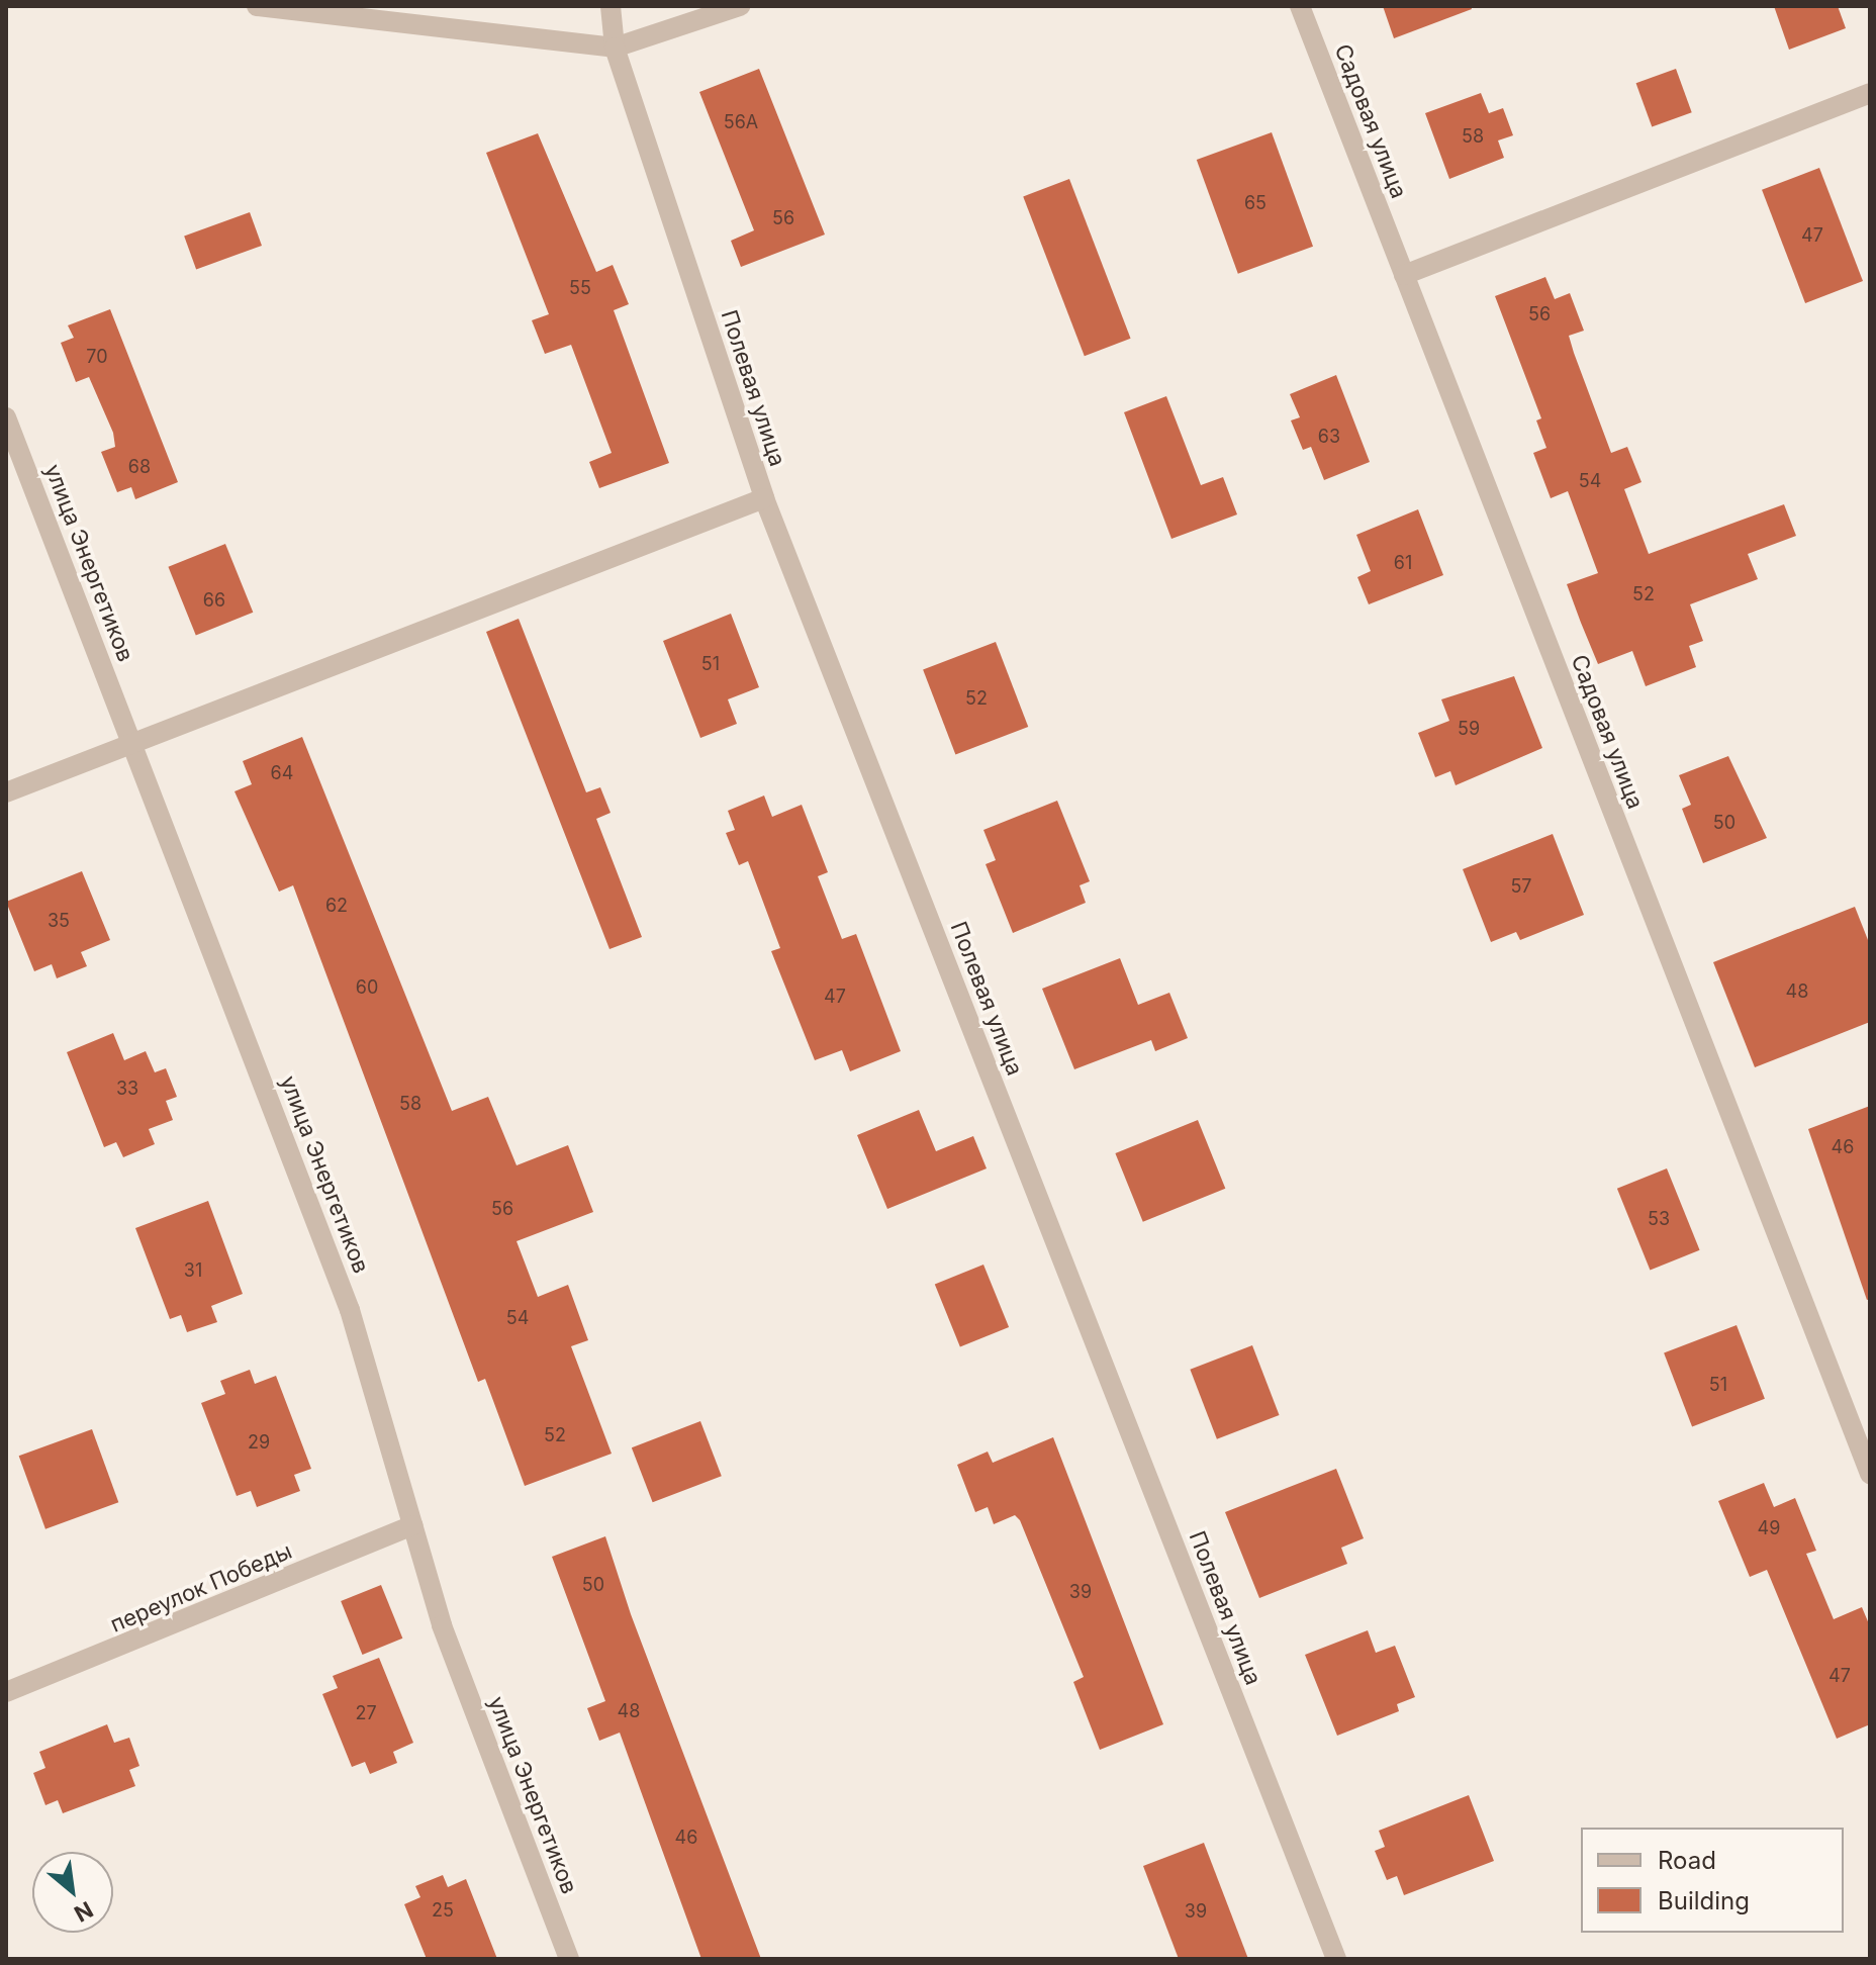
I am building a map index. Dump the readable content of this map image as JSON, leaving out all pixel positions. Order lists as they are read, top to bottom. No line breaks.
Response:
{"streets":{"street":["Садовая улица","Полевая улица","улица Энергетиков","переулок Победы"]},"crossings":[["улица Энергетиков","переулок Победы"]],"house_numbers":["56А","58","65","56","47","55","56","70","63","68","54","61","52","66","51","52","59","64","50","57","62","35","60","48","47","33","58","46","56","53","31","54","51","52","29","49","50","39","47","48","27","46","25","39"],"legend":["Road","Building"],"north":"bottom right"}
